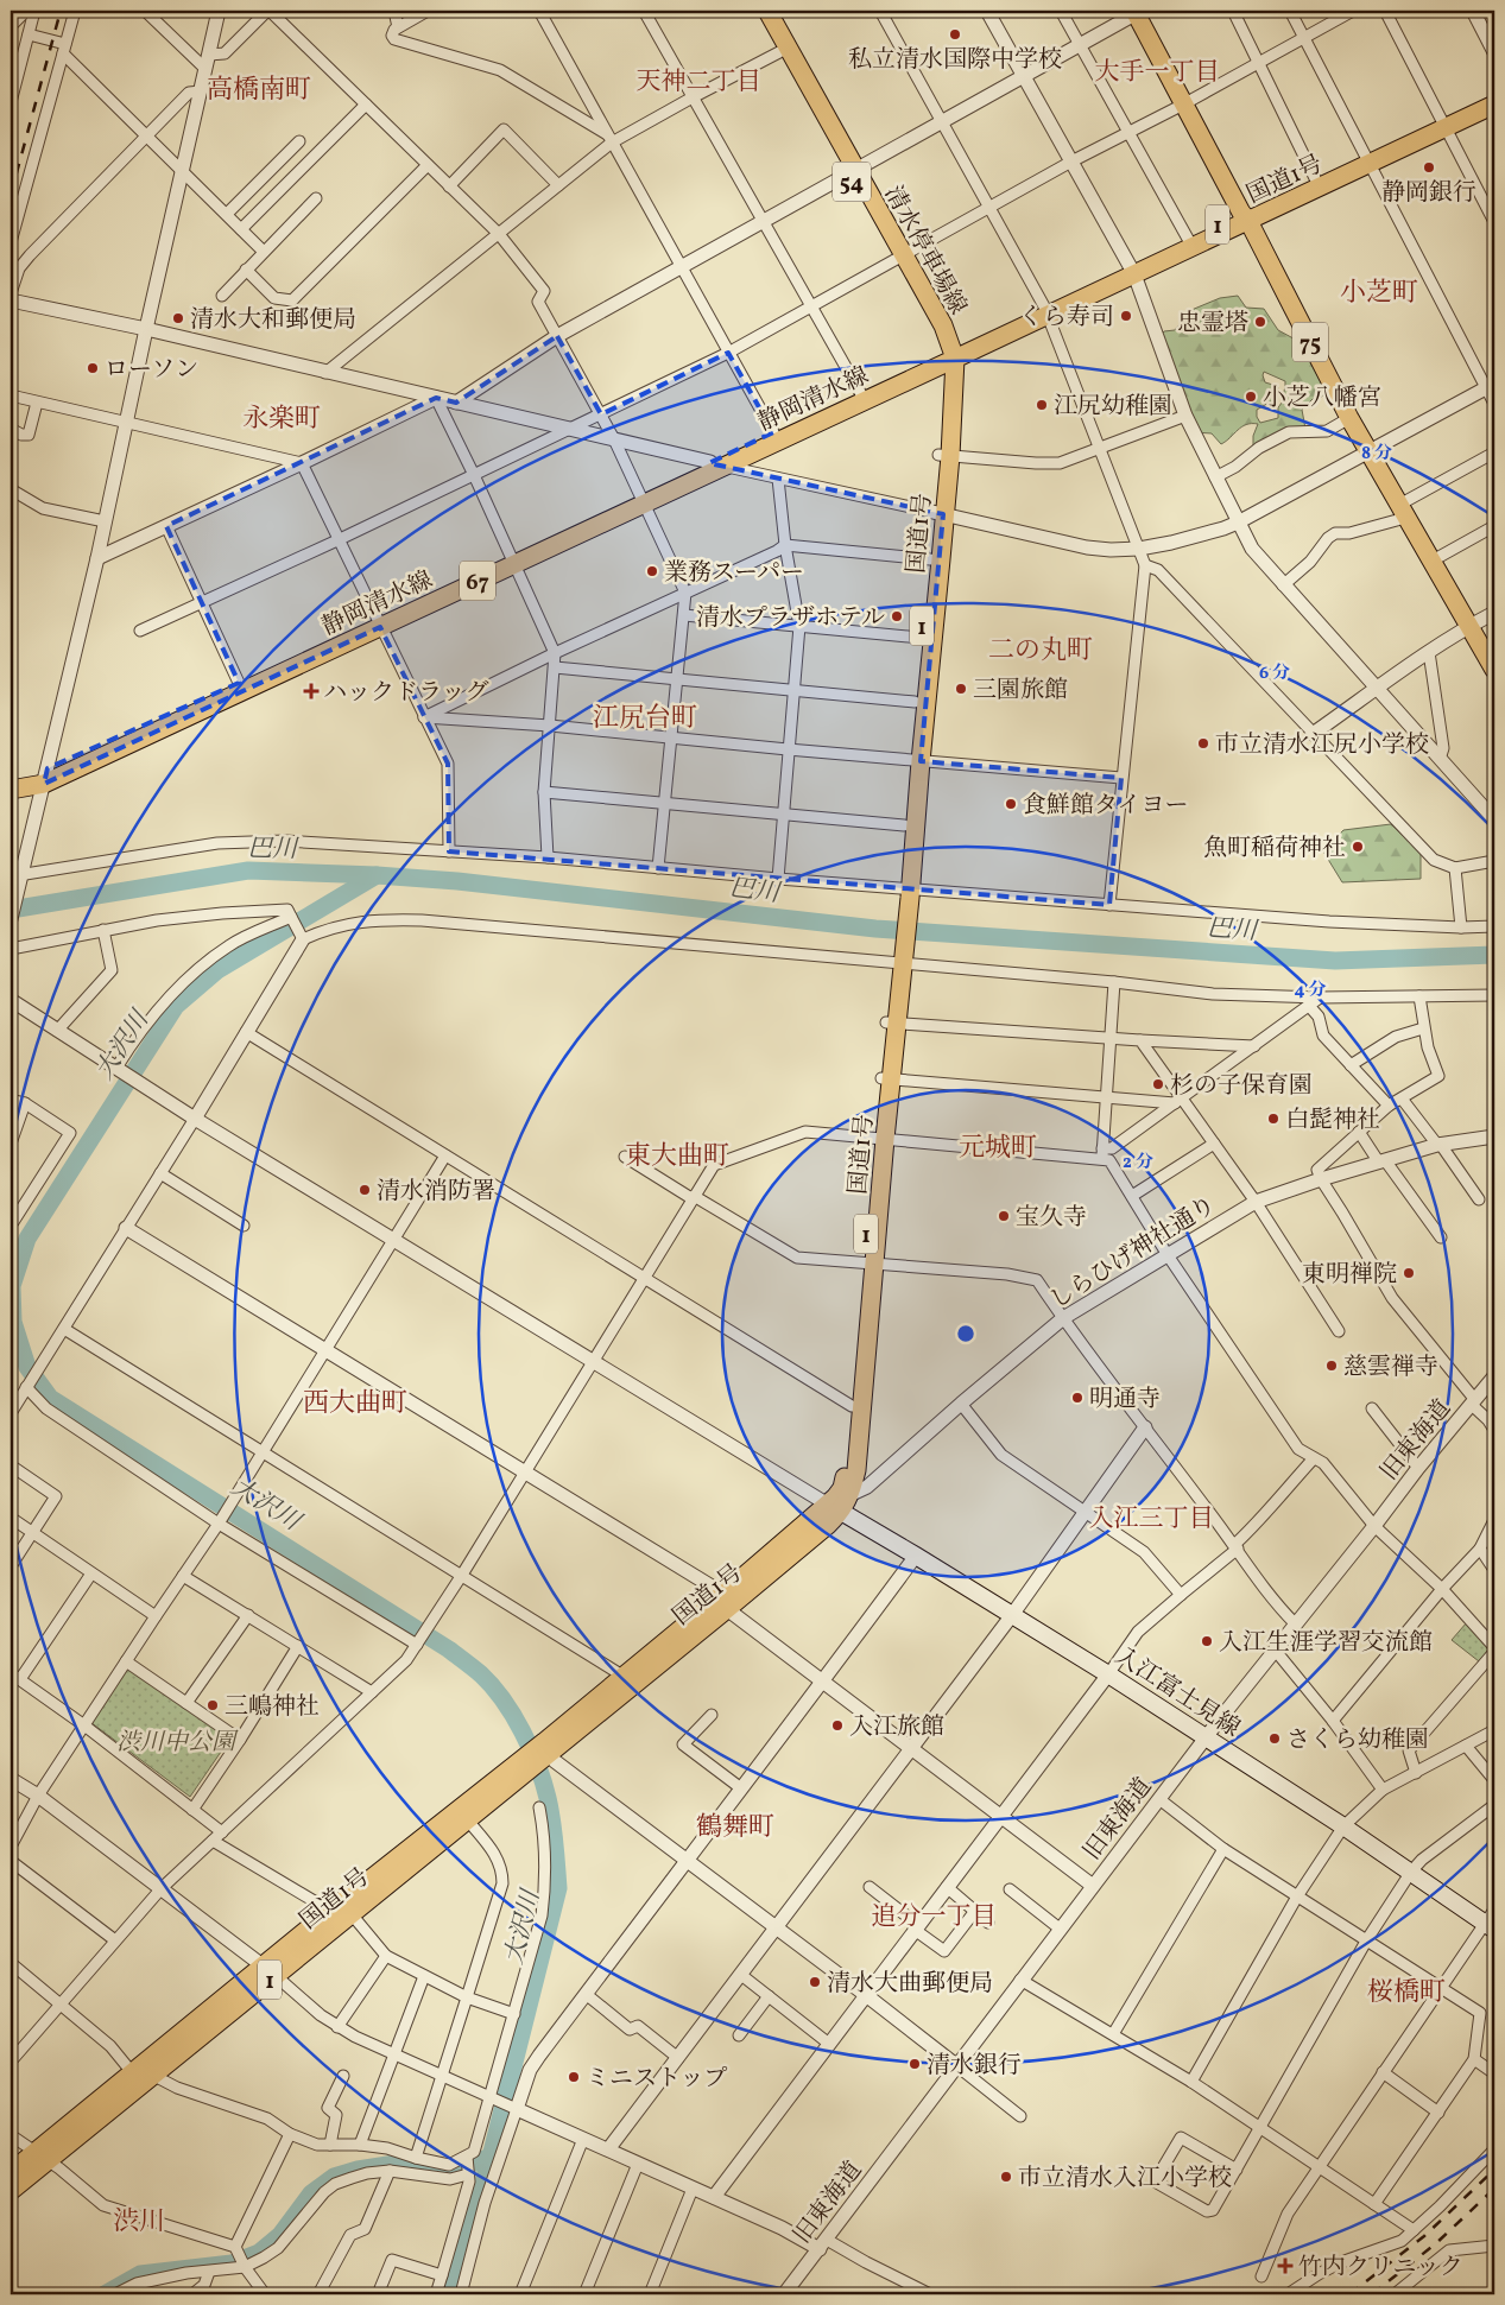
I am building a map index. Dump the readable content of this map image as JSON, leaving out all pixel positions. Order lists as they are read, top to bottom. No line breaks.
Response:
{"streets":{"main road":["国道1号","54","1","清水停車場線","75","静岡清水線","67","入江富士見線"],"street":["しらひげ神社通り","旧東海道"]},"crossings":[["国道1号","清水停車場線"],["国道1号","75"],["国道1号","静岡清水線"],["国道1号","しらひげ神社通り"],["国道1号","入江富士見線"],["清水停車場線","静岡清水線"],["旧東海道","入江富士見線"]],"districts":["大手一丁目","天神二丁目","高橋南町","小芝町","永楽町","二の丸町","江尻台町","元城町","東大曲町","西大曲町","入江三丁目","鶴舞町","追分一丁目","桜橋町","渋川"],"water":["巴川","大沢川"],"parks":["渋川中公園"],"places":{"other":["私立清水国際中学校","静岡銀行","くら寿司","清水大和郵便局","忠霊塔","ローソン","小芝八幡宮","江尻幼稚園","業務スーパー","清水プラザホテル","三園旅館","市立清水江尻小学校","食鮮館タイヨー","魚町稲荷神社","杉の子保育園","白髭神社","清水消防署","宝久寺","東明禅院","慈雲禅寺","明通寺","入江生涯学習交流館","三嶋神社","入江旅館","さくら幼稚園","清水大曲郵便局","清水銀行","ミニストップ","市立清水入江小学校"],"health":["ハックドラッグ","竹内クリニック"]},"rings":["8 分","6 分","4 分","2 分"]}
